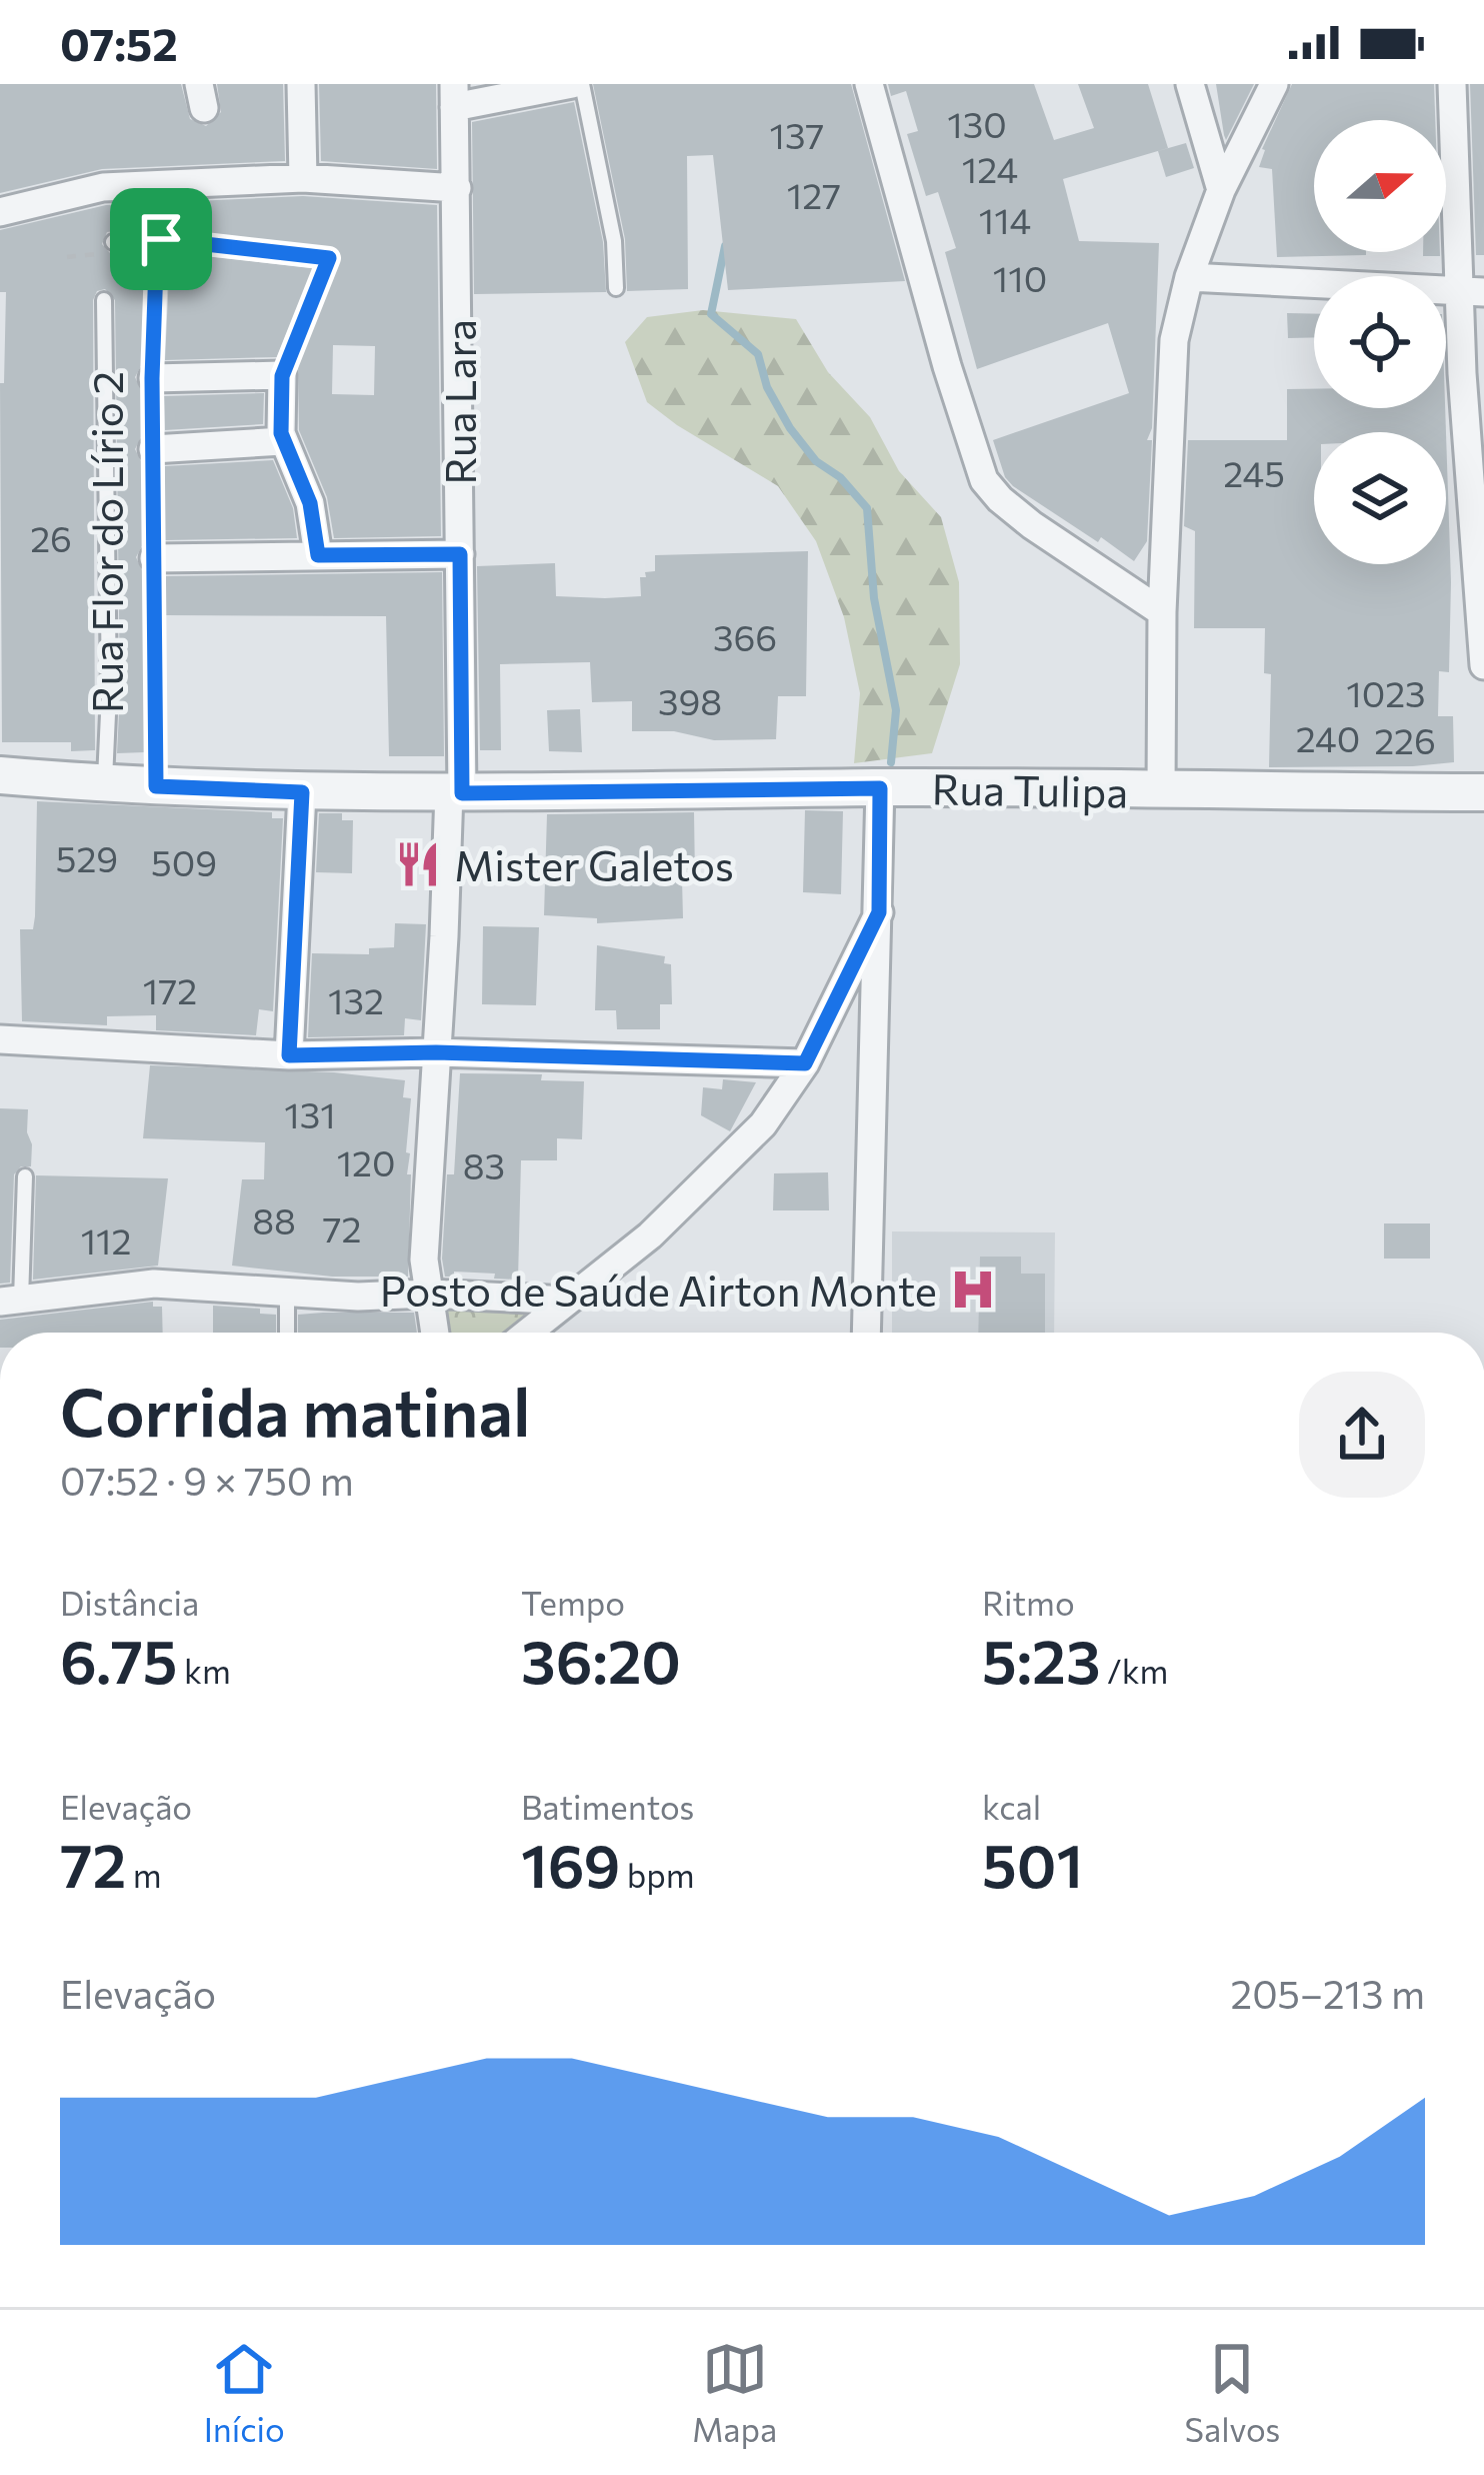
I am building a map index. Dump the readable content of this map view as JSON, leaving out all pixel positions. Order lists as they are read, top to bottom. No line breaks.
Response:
{"streets":{"street":["Rua Lara","Rua Tulipa"],"lane":["Rua Flor do Lírio 2"]},"crossings":[["Rua Lara","Rua Tulipa"],["Rua Flor do Lírio 2","Rua Tulipa"]],"places":{"restaurant":["Mister Galetos"],"hospital":["Posto de Saúde Airton Monte"]},"house_numbers":["130","137","124","127","114","110","245","26","366","1023","398","240","226","529","509","172","132","131","120","83","88","72","112"],"north":"right","page":{"status":"07:52","heading":["Corrida matinal","07:52 · 9 × 750 m"],"stats":[["Distância","6.75 km"],["Tempo","36:20"],["Ritmo","5:23 /km"],["Elevação","72 m"],["Batimentos","169 bpm"],["kcal","501"]],"chart":["Elevação","205–213 m"],"tabs":["Início","Mapa","Salvos"]}}
